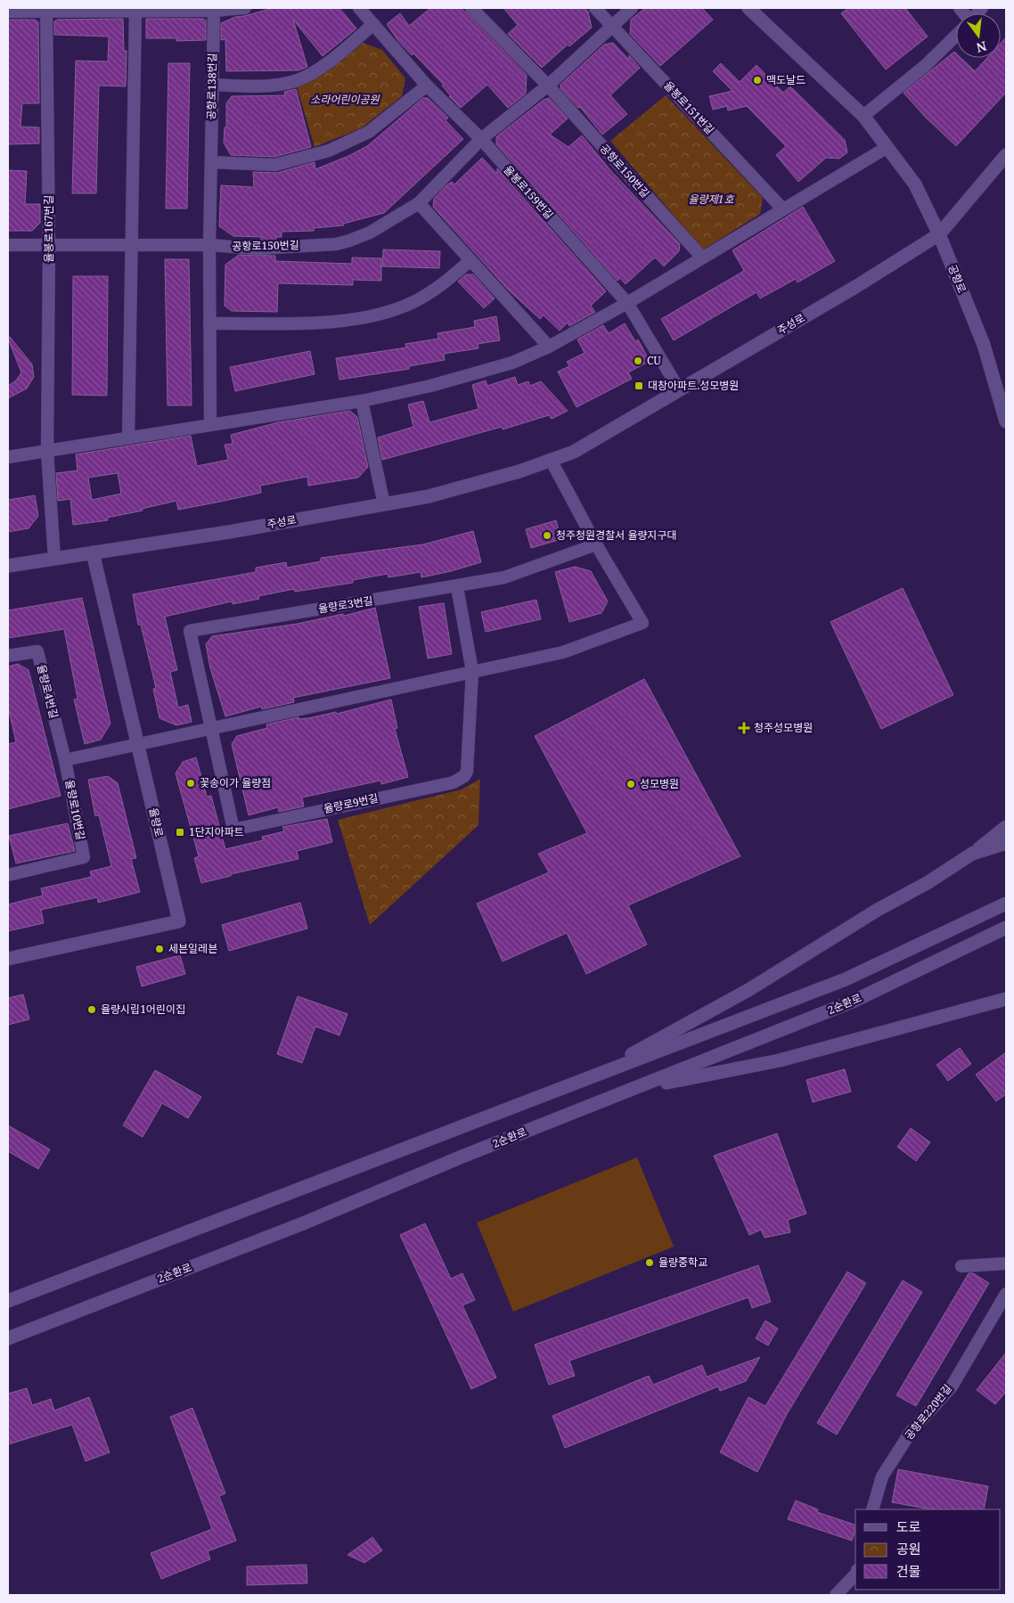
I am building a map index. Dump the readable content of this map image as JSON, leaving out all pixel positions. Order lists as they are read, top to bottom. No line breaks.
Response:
{"streets":{"street":["공항로138번길","율봉로151번길","공항로150번길","율봉로159번길","율봉로167번길","공항로","주성로","율량로3번길","율량로4번길","율량로9번길","율량로10번길","율량로","2순환로","공항로220번길"]},"crossings":[["율봉로151번길","공항로150번길"],["공항로150번길","율봉로159번길"],["공항로150번길","율봉로167번길"],["율봉로159번길","주성로"],["율봉로167번길","주성로"],["공항로","주성로"],["주성로","율량로"],["율량로3번길","율량로9번길"],["율량로4번길","율량로10번길"]],"parks":["소라어린이공원","율량제1호"],"places":{"other":["맥도날드","CU","청주청원경찰서 율량지구대","꽃송이가 율량점","성모병원","세븐일레븐","율량시립1어린이집","율량중학교"],"transit":["대창아파트.성모병원","1단지아파트"],"health":["청주성모병원"]},"legend":["도로","공원","건물"],"north":"bottom"}
